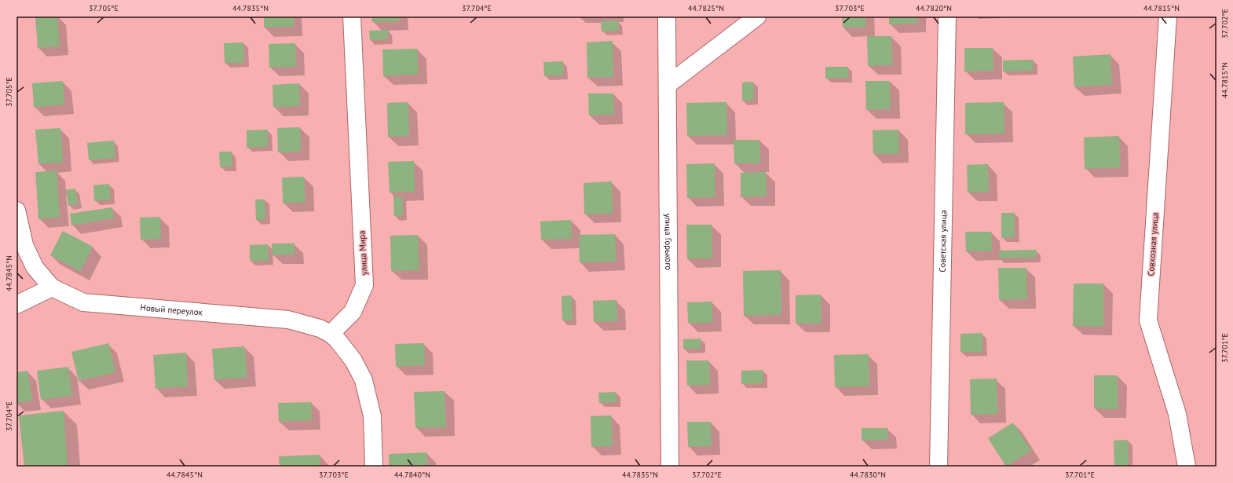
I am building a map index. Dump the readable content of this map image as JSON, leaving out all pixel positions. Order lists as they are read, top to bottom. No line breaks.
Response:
{"streets":{"street":["улица Горького","Советская улица","Совхозная улица","улица Мира","Новый переулок"]},"crossings":[["улица Мира","Новый переулок"]],"coordinates":["37.705°E","44.7835°N","37.704°E","44.7825°N","37.703°E","44.7820°N","44.7815°N","37.702°E","44.7845°N","37.701°E","44.7840°N","44.7830°N"]}
